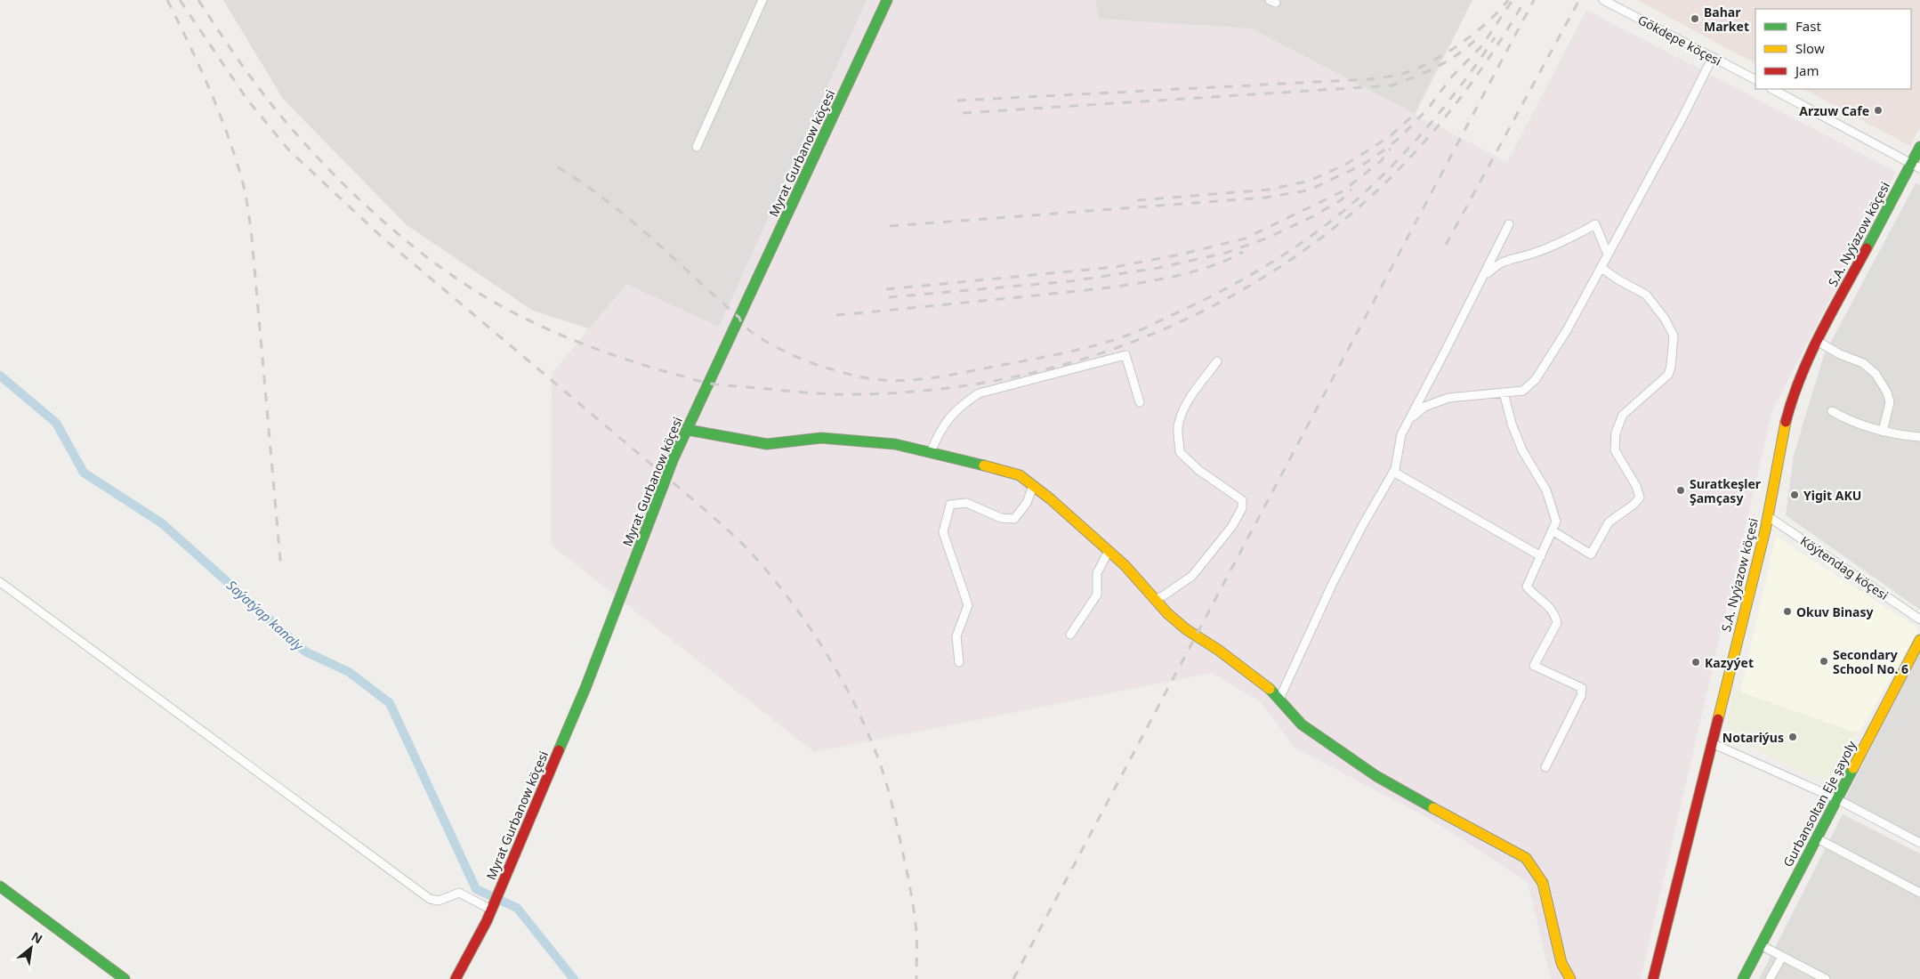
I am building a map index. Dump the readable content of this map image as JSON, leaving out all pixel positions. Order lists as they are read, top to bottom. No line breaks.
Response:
{"streets":{"street":["Gökdepe köçesi","Myrat Gurbanow köçesi","S.A. Nyýazow köçesi","Köýtendag köçesi","Gurbansoltan Eje şayoly"]},"crossings":[["S.A. Nyýazow köçesi","Köýtendag köçesi"]],"water":["Saýatýap kanaly"],"places":["Bahar Market","Arzuw Cafe","Suratkeşler Şamçasy","Yigit AKU","Okuv Binasy","Secondary School No. 6","Kazyýet","Notariýus"],"legend":["Fast","Slow","Jam"],"north":"top right"}
